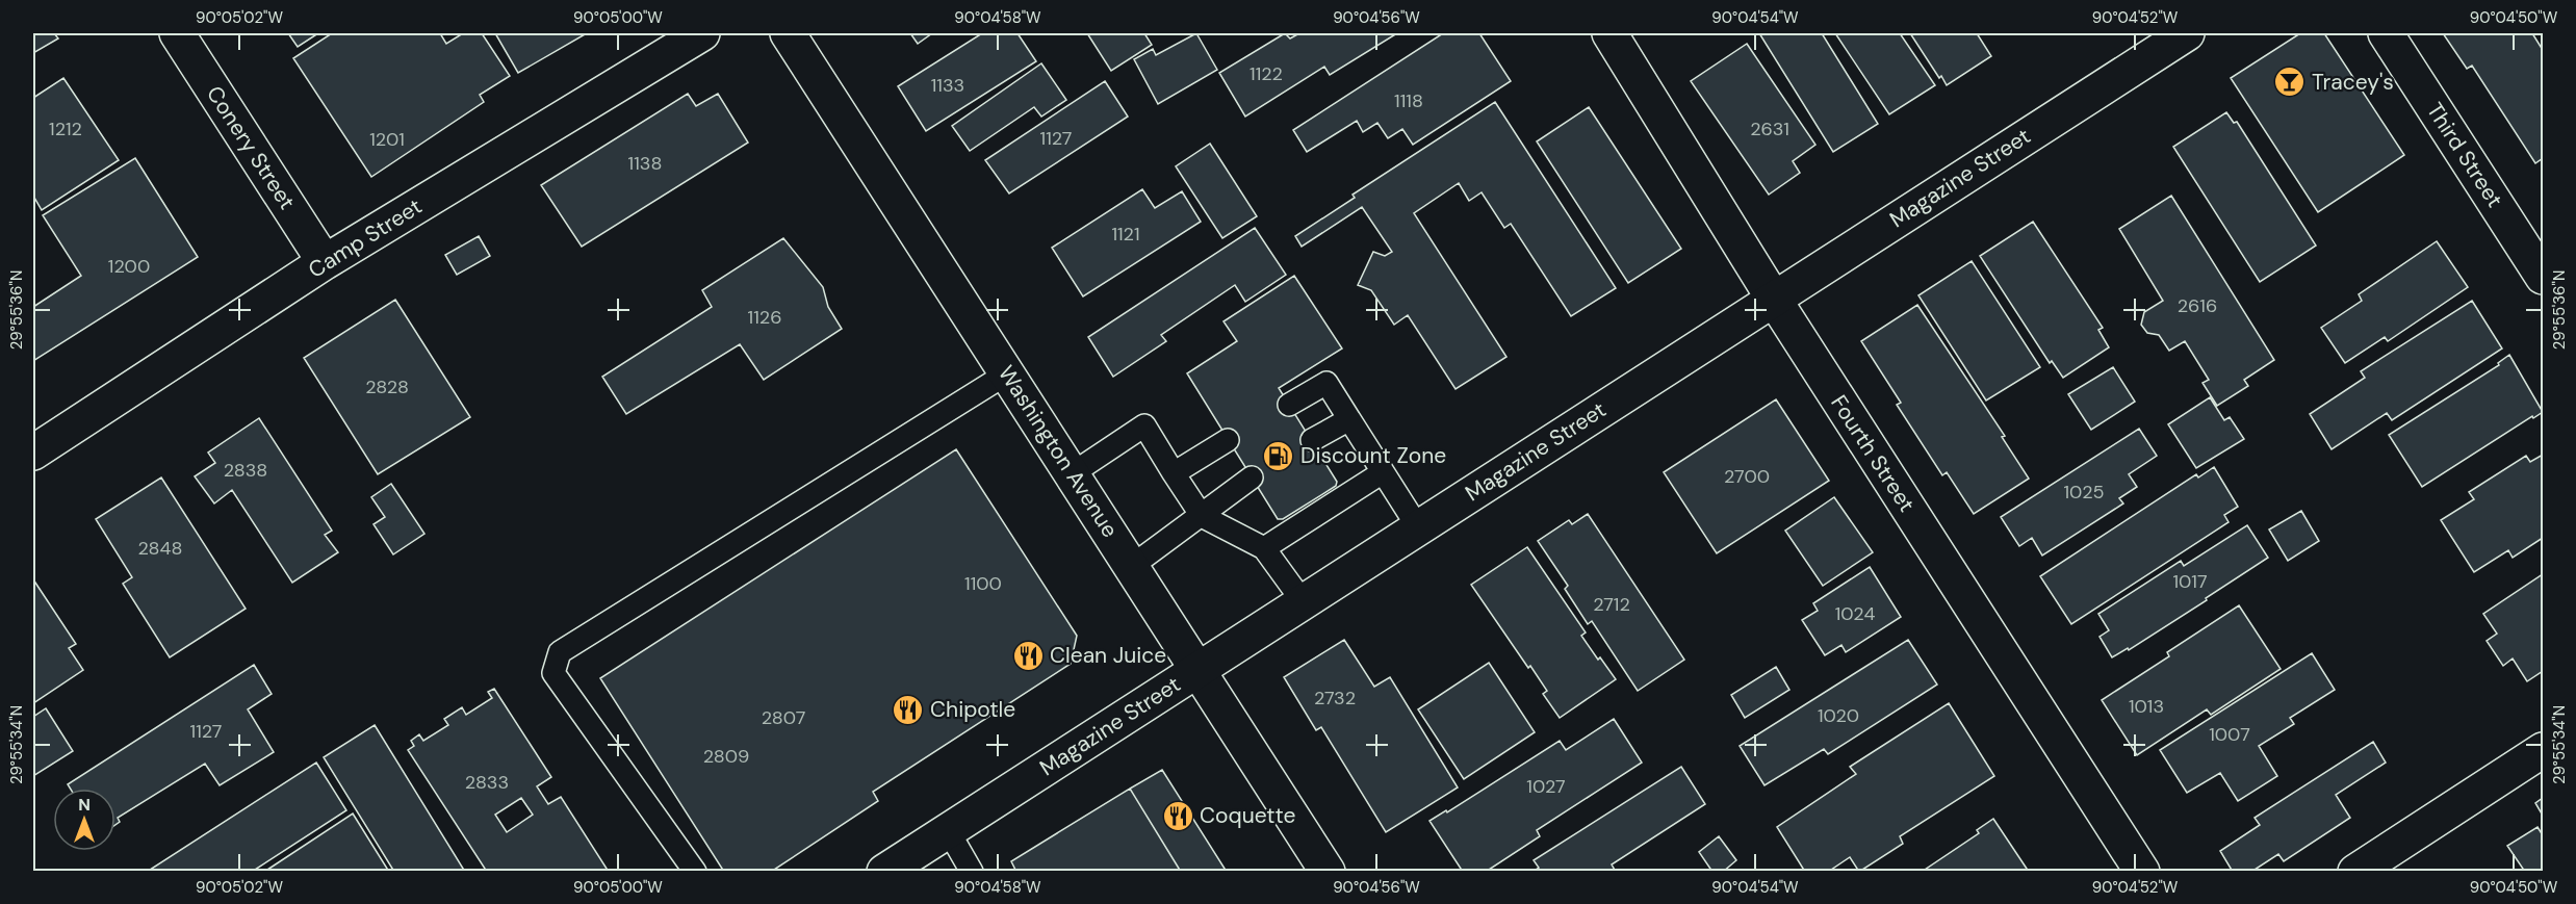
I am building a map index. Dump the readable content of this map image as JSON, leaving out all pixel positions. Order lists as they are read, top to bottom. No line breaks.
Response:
{"streets":{"street":["Conery Street","Third Street","Magazine Street","Camp Street","Washington Avenue","Fourth Street"]},"crossings":[["Conery Street","Camp Street"],["Magazine Street","Washington Avenue"],["Magazine Street","Fourth Street"]],"places":{"bar":["Tracey's"],"fuel station":["Discount Zone"],"restaurant":["Clean Juice","Chipotle","Coquette"]},"house_numbers":["1122","1133","1118","1212","2631","1127","1201","1138","1121","1200","2616","1126","2828","2838","2700","1025","2848","1017","1100","2712","1024","2732","1013","1020","2807","1127","1007","2809","2833","1027"],"north":"top","coordinates":["90°05'02\"W","90°05'00\"W","90°04'58\"W","90°04'56\"W","90°04'54\"W","90°04'52\"W","90°04'50\"W","29°55'36\"N","29°55'34\"N"]}
